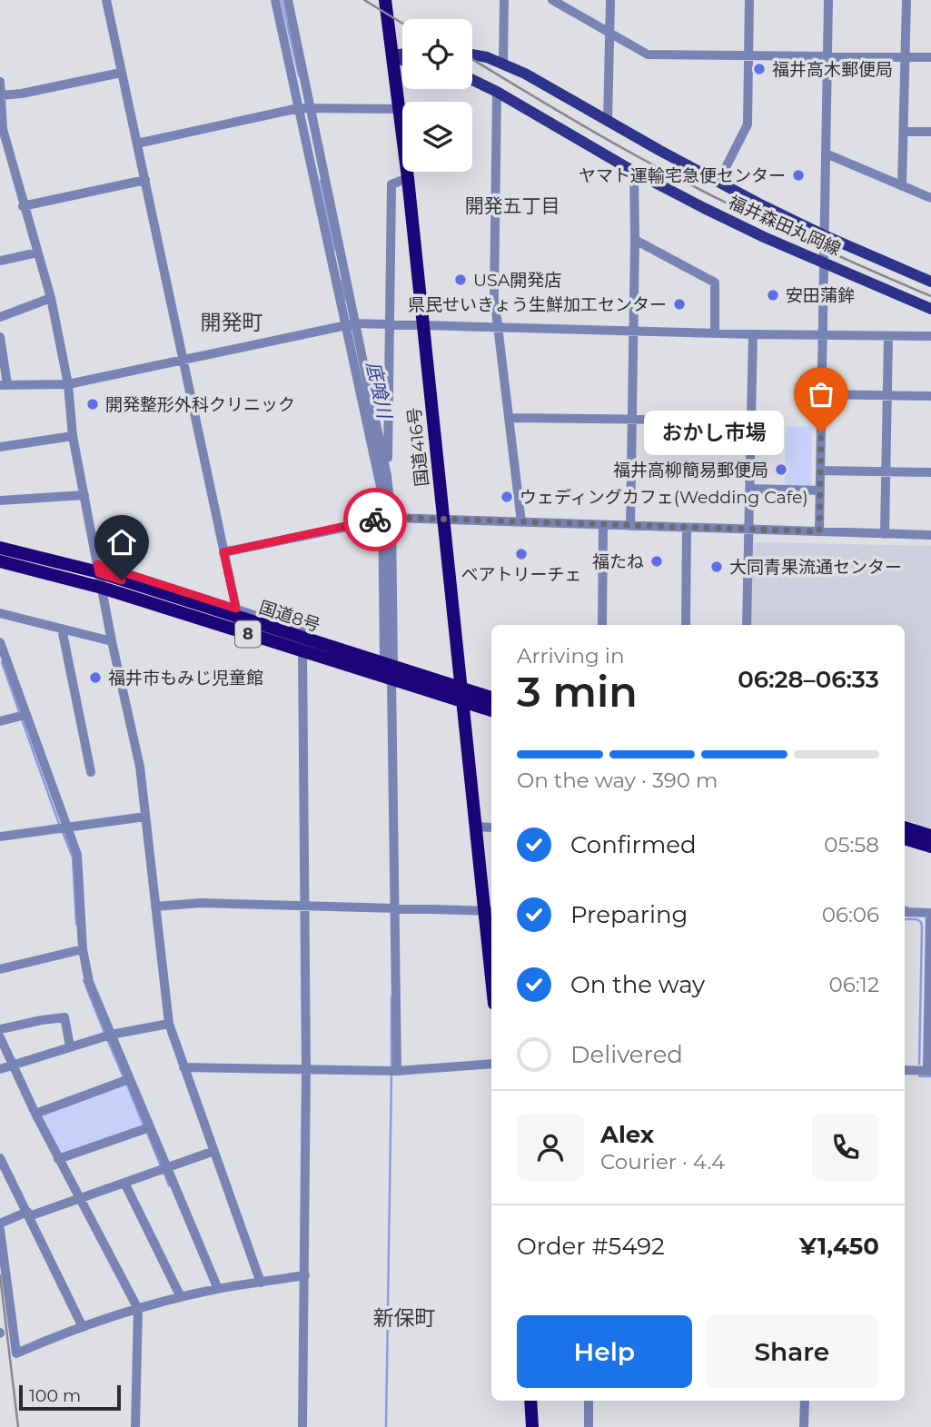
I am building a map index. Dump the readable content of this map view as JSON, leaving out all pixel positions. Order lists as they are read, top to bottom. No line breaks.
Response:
{"streets":{"highway":["国道416号","国道8号","8"],"main road":["福井森田丸岡線"]},"crossings":[["国道416号","国道8号"]],"districts":["開発五丁目","開発町","新保町"],"water":["底喰川"],"places":["福井高木郵便局","ヤマト運輸宅急便センター","USA開発店","安田蒲鉾","県民せいきょう生鮮加工センター","開発整形外科クリニック","おかし市場","福井高柳簡易郵便局","ウェディングカフェ(Wedding Cafe)","ベアトリーチェ","福たね","大同青果流通センター","福井市もみじ児童館"],"scale_bar":"100 m","page":{"bubble":"おかし市場","heading":["3 min","Arriving in","06:28–06:33"],"panel":["Alex","Courier · 4.4","Order #5492","¥1,450"],"bar":"On the way · 390 m","list":[["Confirmed","05:58"],["Preparing","06:06"],["On the way","06:12"],"Delivered"],"buttons":["Help","Share"],"scale":"100 m"}}
